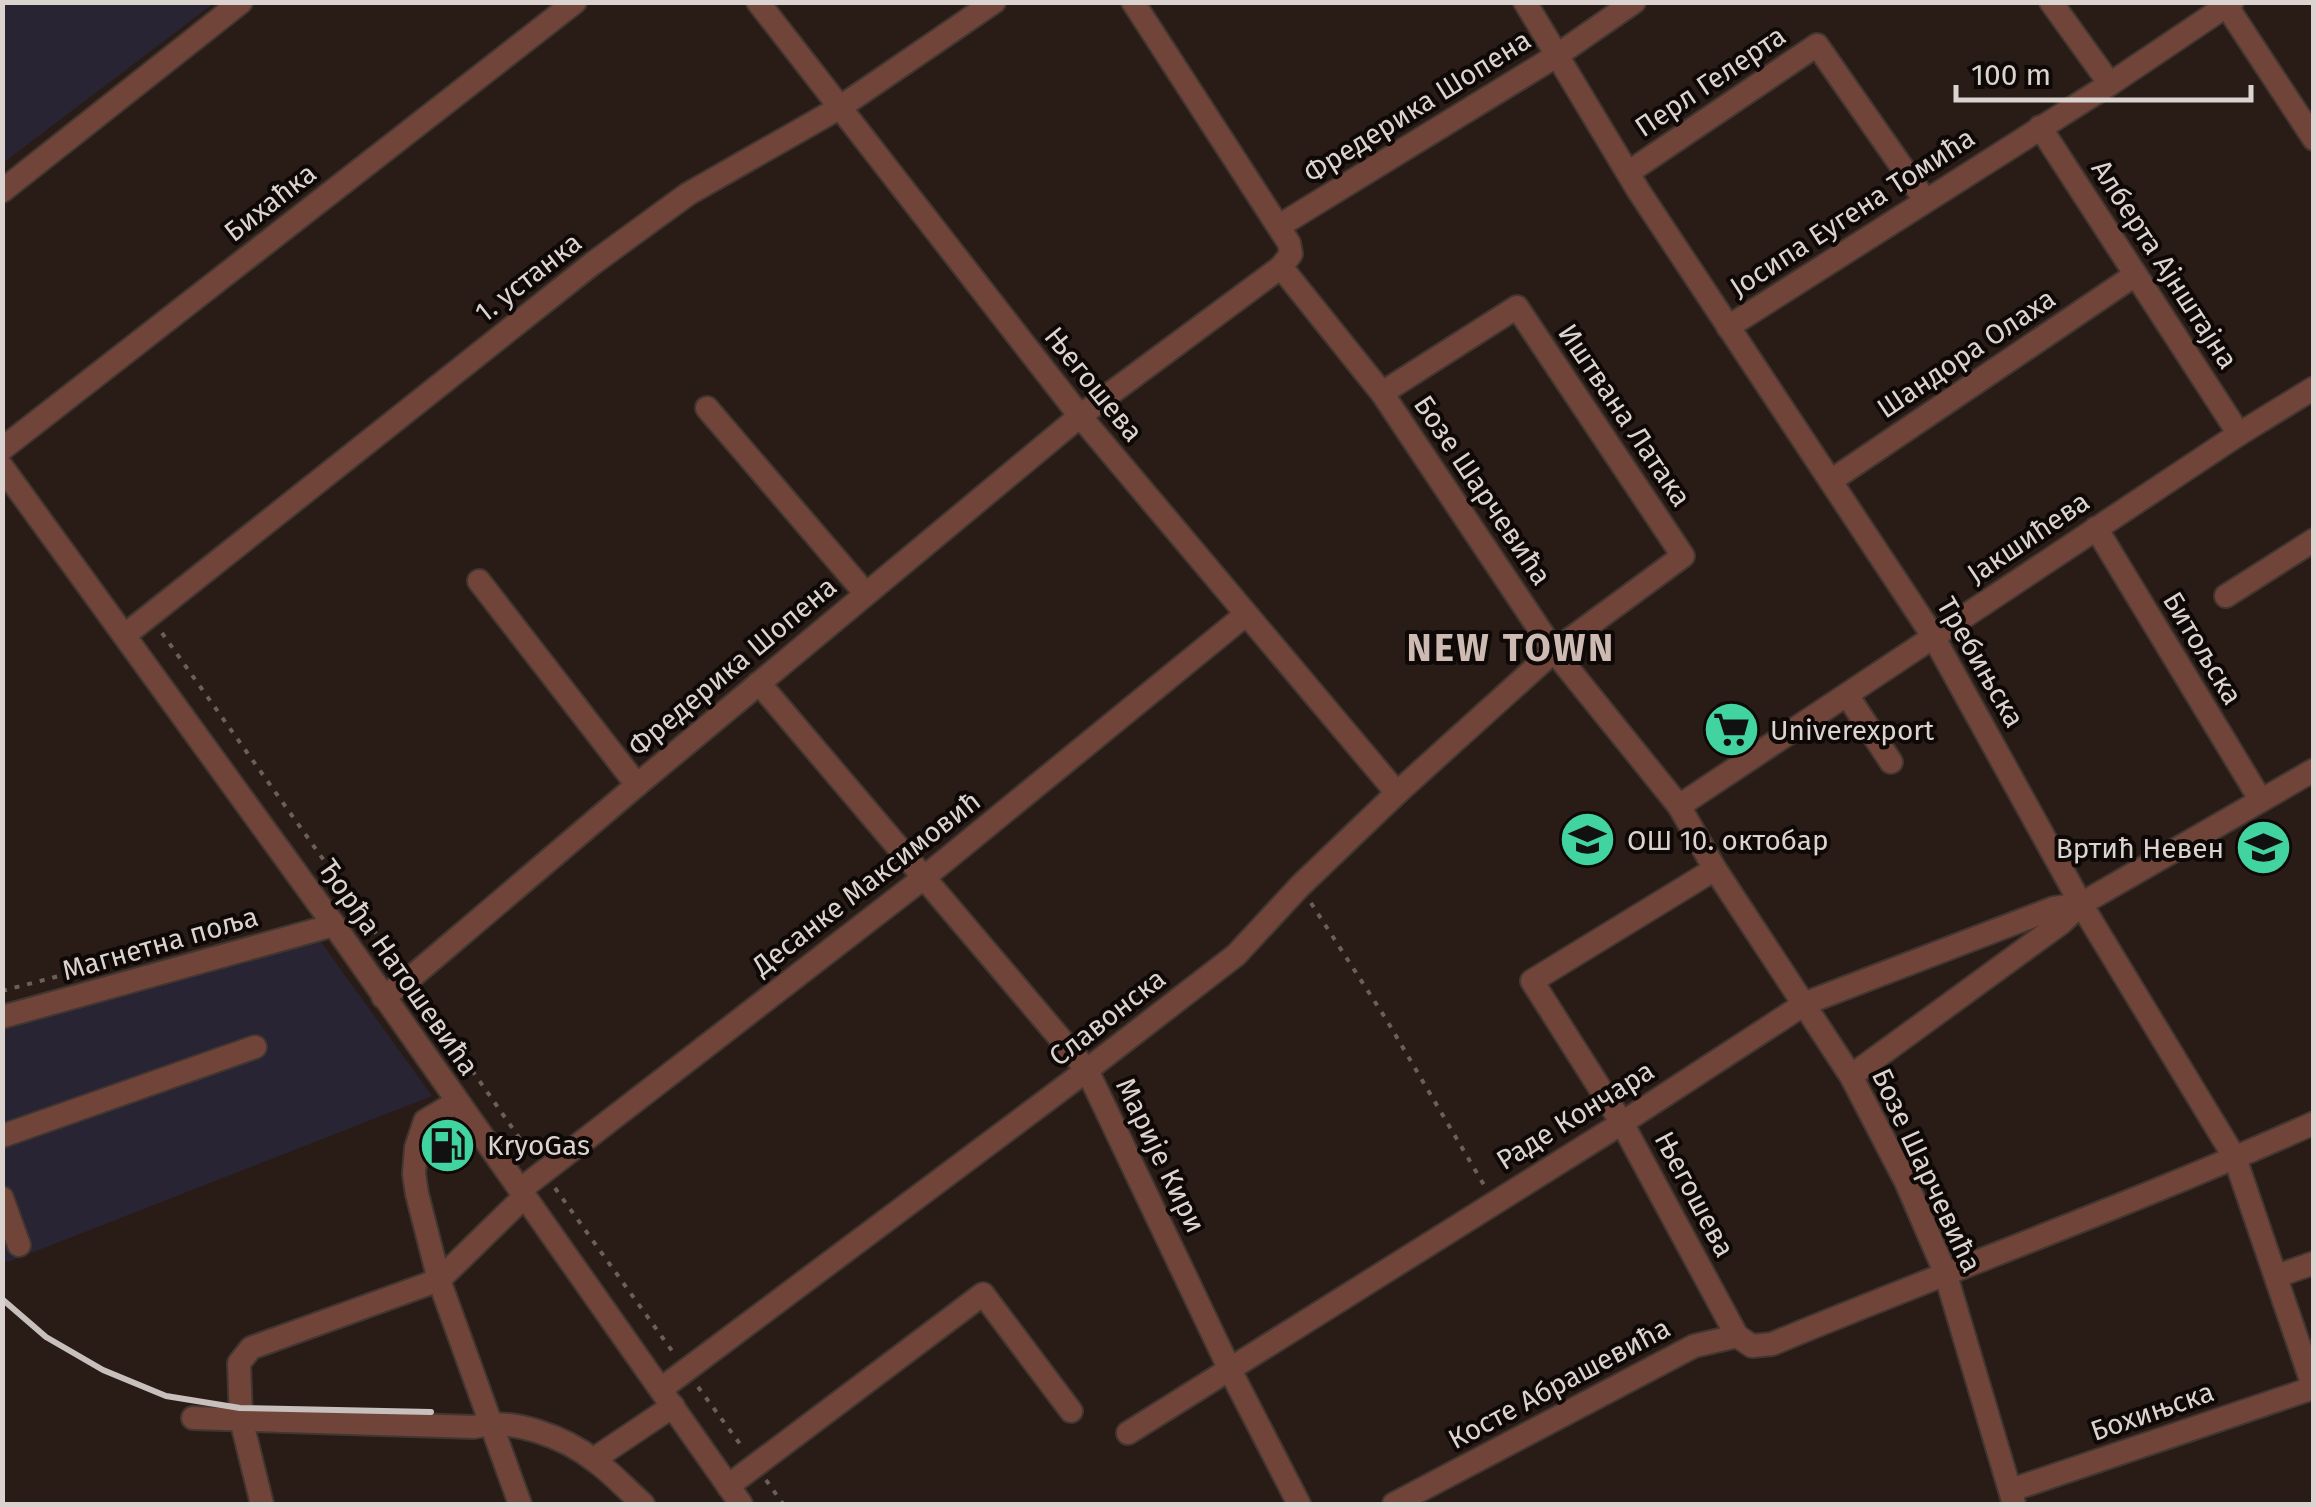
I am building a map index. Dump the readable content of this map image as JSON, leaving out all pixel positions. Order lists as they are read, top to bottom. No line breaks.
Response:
{"streets":{"street":["Перл Гелерта","Фредерика Шопена","Бихаћка","Јосипа Еугена Томића","Алберта Ајнштајна","1. устанка","Шандора Олаха","Његошева","Иштвана Латака","Бозе Шарчевића","Јакшићева","Битољска","Требињска","Десанке Максимовић","Магнетна поља","Ђорђа Натошевића","Славонска","Раде Кончара","Марије Кири","Косте Абрашевића","Бохињска"]},"crossings":[["Перл Гелерта","Јосипа Еугена Томића"],["Перл Гелерта","Требињска"],["Фредерика Шопена","Његошева"],["Фредерика Шопена","Бозе Шарчевића"],["Фредерика Шопена","Требињска"],["Фредерика Шопена","Ђорђа Натошевића"],["Фредерика Шопена","Марије Кири"],["Јосипа Еугена Томића","Алберта Ајнштајна"],["Јосипа Еугена Томића","Требињска"],["Алберта Ајнштајна","Шандора Олаха"],["Алберта Ајнштајна","Јакшићева"],["1. устанка","Његошева"],["1. устанка","Ђорђа Натошевића"],["Шандора Олаха","Требињска"],["Његошева","Бозе Шарчевића"],["Његошева","Десанке Максимовић"],["Његошева","Славонска"],["Његошева","Раде Кончара"],["Његошева","Косте Абрашевића"],["Иштвана Латака","Бозе Шарчевића"],["Иштвана Латака","Славонска"],["Бозе Шарчевића","Јакшићева"],["Бозе Шарчевића","Славонска"],["Бозе Шарчевића","Раде Кончара"],["Бозе Шарчевића","Косте Абрашевића"],["Бозе Шарчевића","Бохињска"],["Јакшићева","Битољска"],["Јакшићева","Требињска"],["Битољска","Раде Кончара"],["Требињска","Раде Кончара"],["Требињска","Косте Абрашевића"],["Требињска","Бохињска"],["Десанке Максимовић","Ђорђа Натошевића"],["Десанке Максимовић","Марије Кири"],["Магнетна поља","Ђорђа Натошевића"],["Ђорђа Натошевића","Славонска"],["Славонска","Марије Кири"],["Раде Кончара","Марије Кири"]],"districts":["NEW TOWN"],"places":{"supermarket":["Univerexport"],"school or university":["ОШ 10. октобар","Вртић Невен"],"fuel station":["KryoGas"]},"scale_bar":"100 m"}
